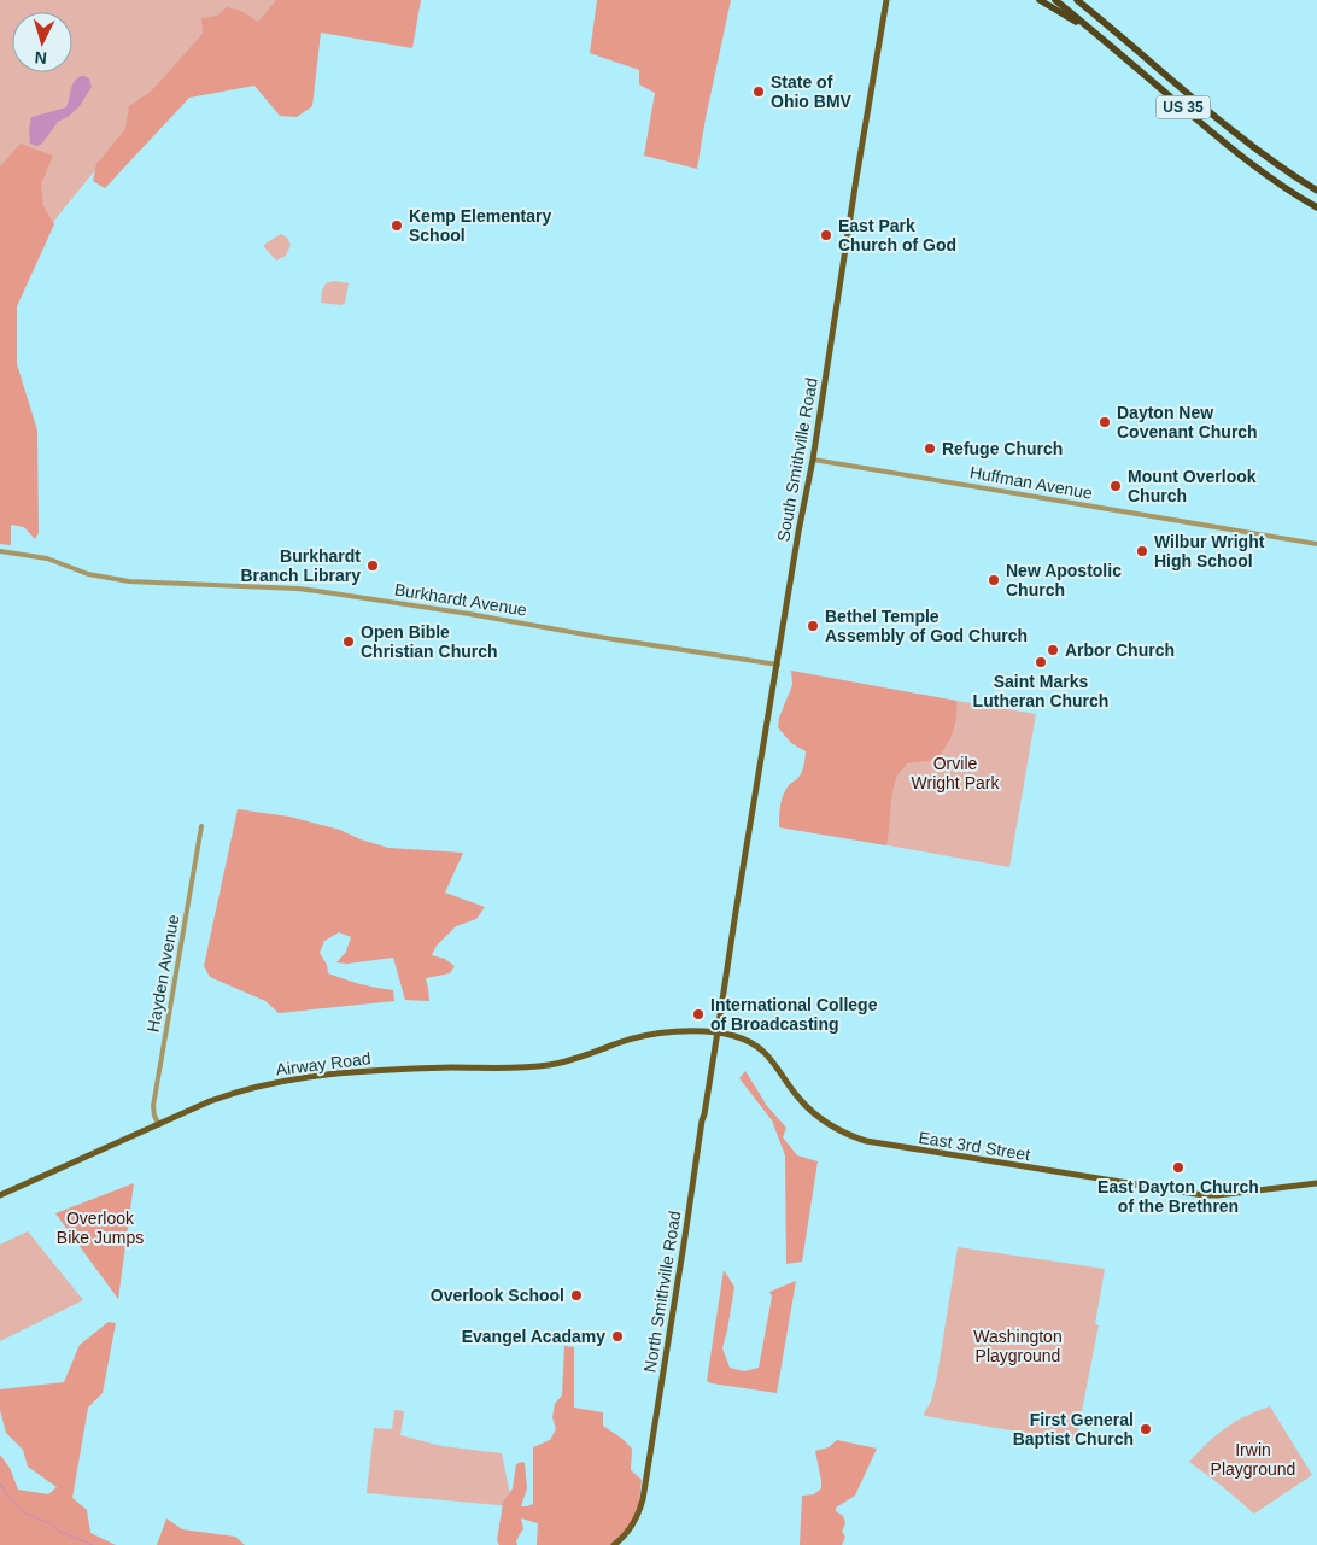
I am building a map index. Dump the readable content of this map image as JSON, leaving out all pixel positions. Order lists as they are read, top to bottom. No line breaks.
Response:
{"streets":{"highway":["US 35"],"main road":["South Smithville Road","Airway Road","East 3rd Street","North Smithville Road"],"street":["Huffman Avenue","Burkhardt Avenue","Hayden Avenue"]},"crossings":[["South Smithville Road","Huffman Avenue"],["South Smithville Road","Burkhardt Avenue"],["South Smithville Road","East 3rd Street"],["South Smithville Road","North Smithville Road"],["Hayden Avenue","Airway Road"],["Airway Road","East 3rd Street"],["East 3rd Street","North Smithville Road"]],"parks":["Orvile Wright Park","Overlook Bike Jumps","Washington Playground","Irwin Playground"],"places":["State of Ohio BMV","Kemp Elementary School","East Park Church of God","Dayton New Covenant Church","Refuge Church","Mount Overlook Church","Wilbur Wright High School","Burkhardt Branch Library","New Apostolic Church","Bethel Temple Assembly of God Church","Open Bible Christian Church","Arbor Church","Saint Marks Lutheran Church","International College of Broadcasting","East Dayton Church of the Brethren","Overlook School","Evangel Acadamy","First General Baptist Church"],"north":"bottom"}
